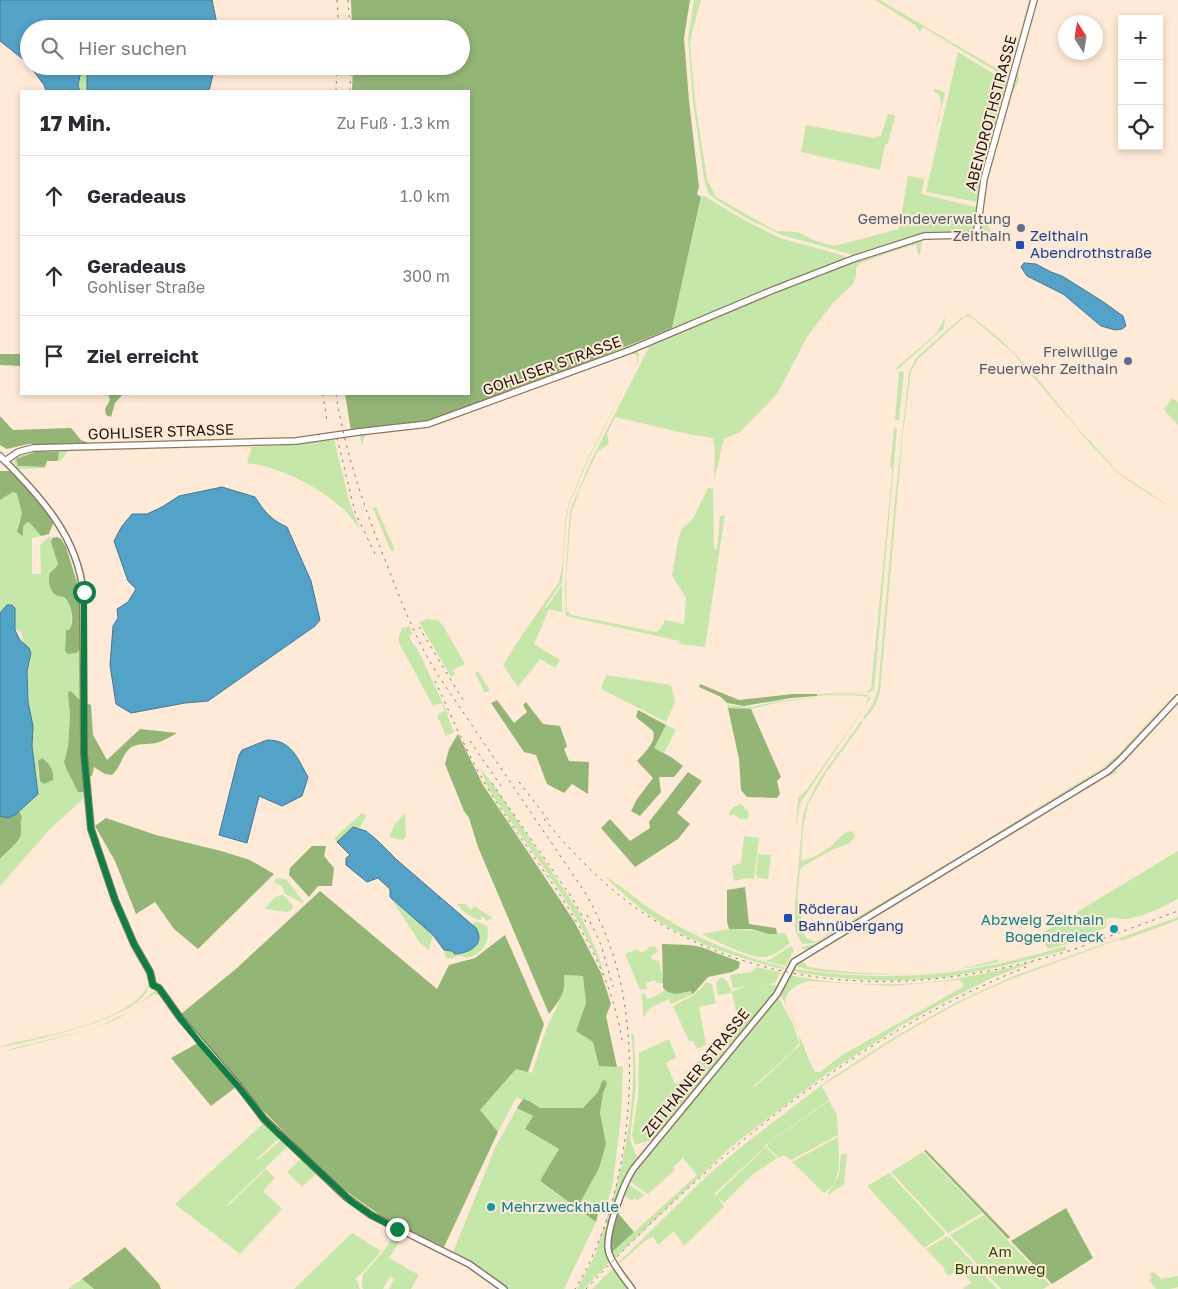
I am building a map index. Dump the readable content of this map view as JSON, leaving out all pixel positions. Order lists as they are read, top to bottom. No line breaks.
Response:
{"streets":{"main road":["ABENDROTHSTRASSE","GOHLISER STRASSE"],"street":["ZEITHAINER STRASSE"]},"crossings":[["ABENDROTHSTRASSE","GOHLISER STRASSE"]],"parks":["Am Brunnenweg"],"places":{"other":["Gemeindeverwaltung Zeithain","Freiwillige Feuerwehr Zeithain","Abzweig Zeithain Bogendreieck","Mehrzweckhalle"],"transit":["Zeithain Abendrothstraße","Röderau Bahnübergang"]},"north":"top","page":{"map_buttons":["+","−"],"search":"Hier suchen","heading":["17 Min.","Zu Fuß · 1.3 km"],"list":[["Geradeaus","1.0 km"],["Geradeaus","Gohliser Straße","300 m"],"Ziel erreicht"]}}
